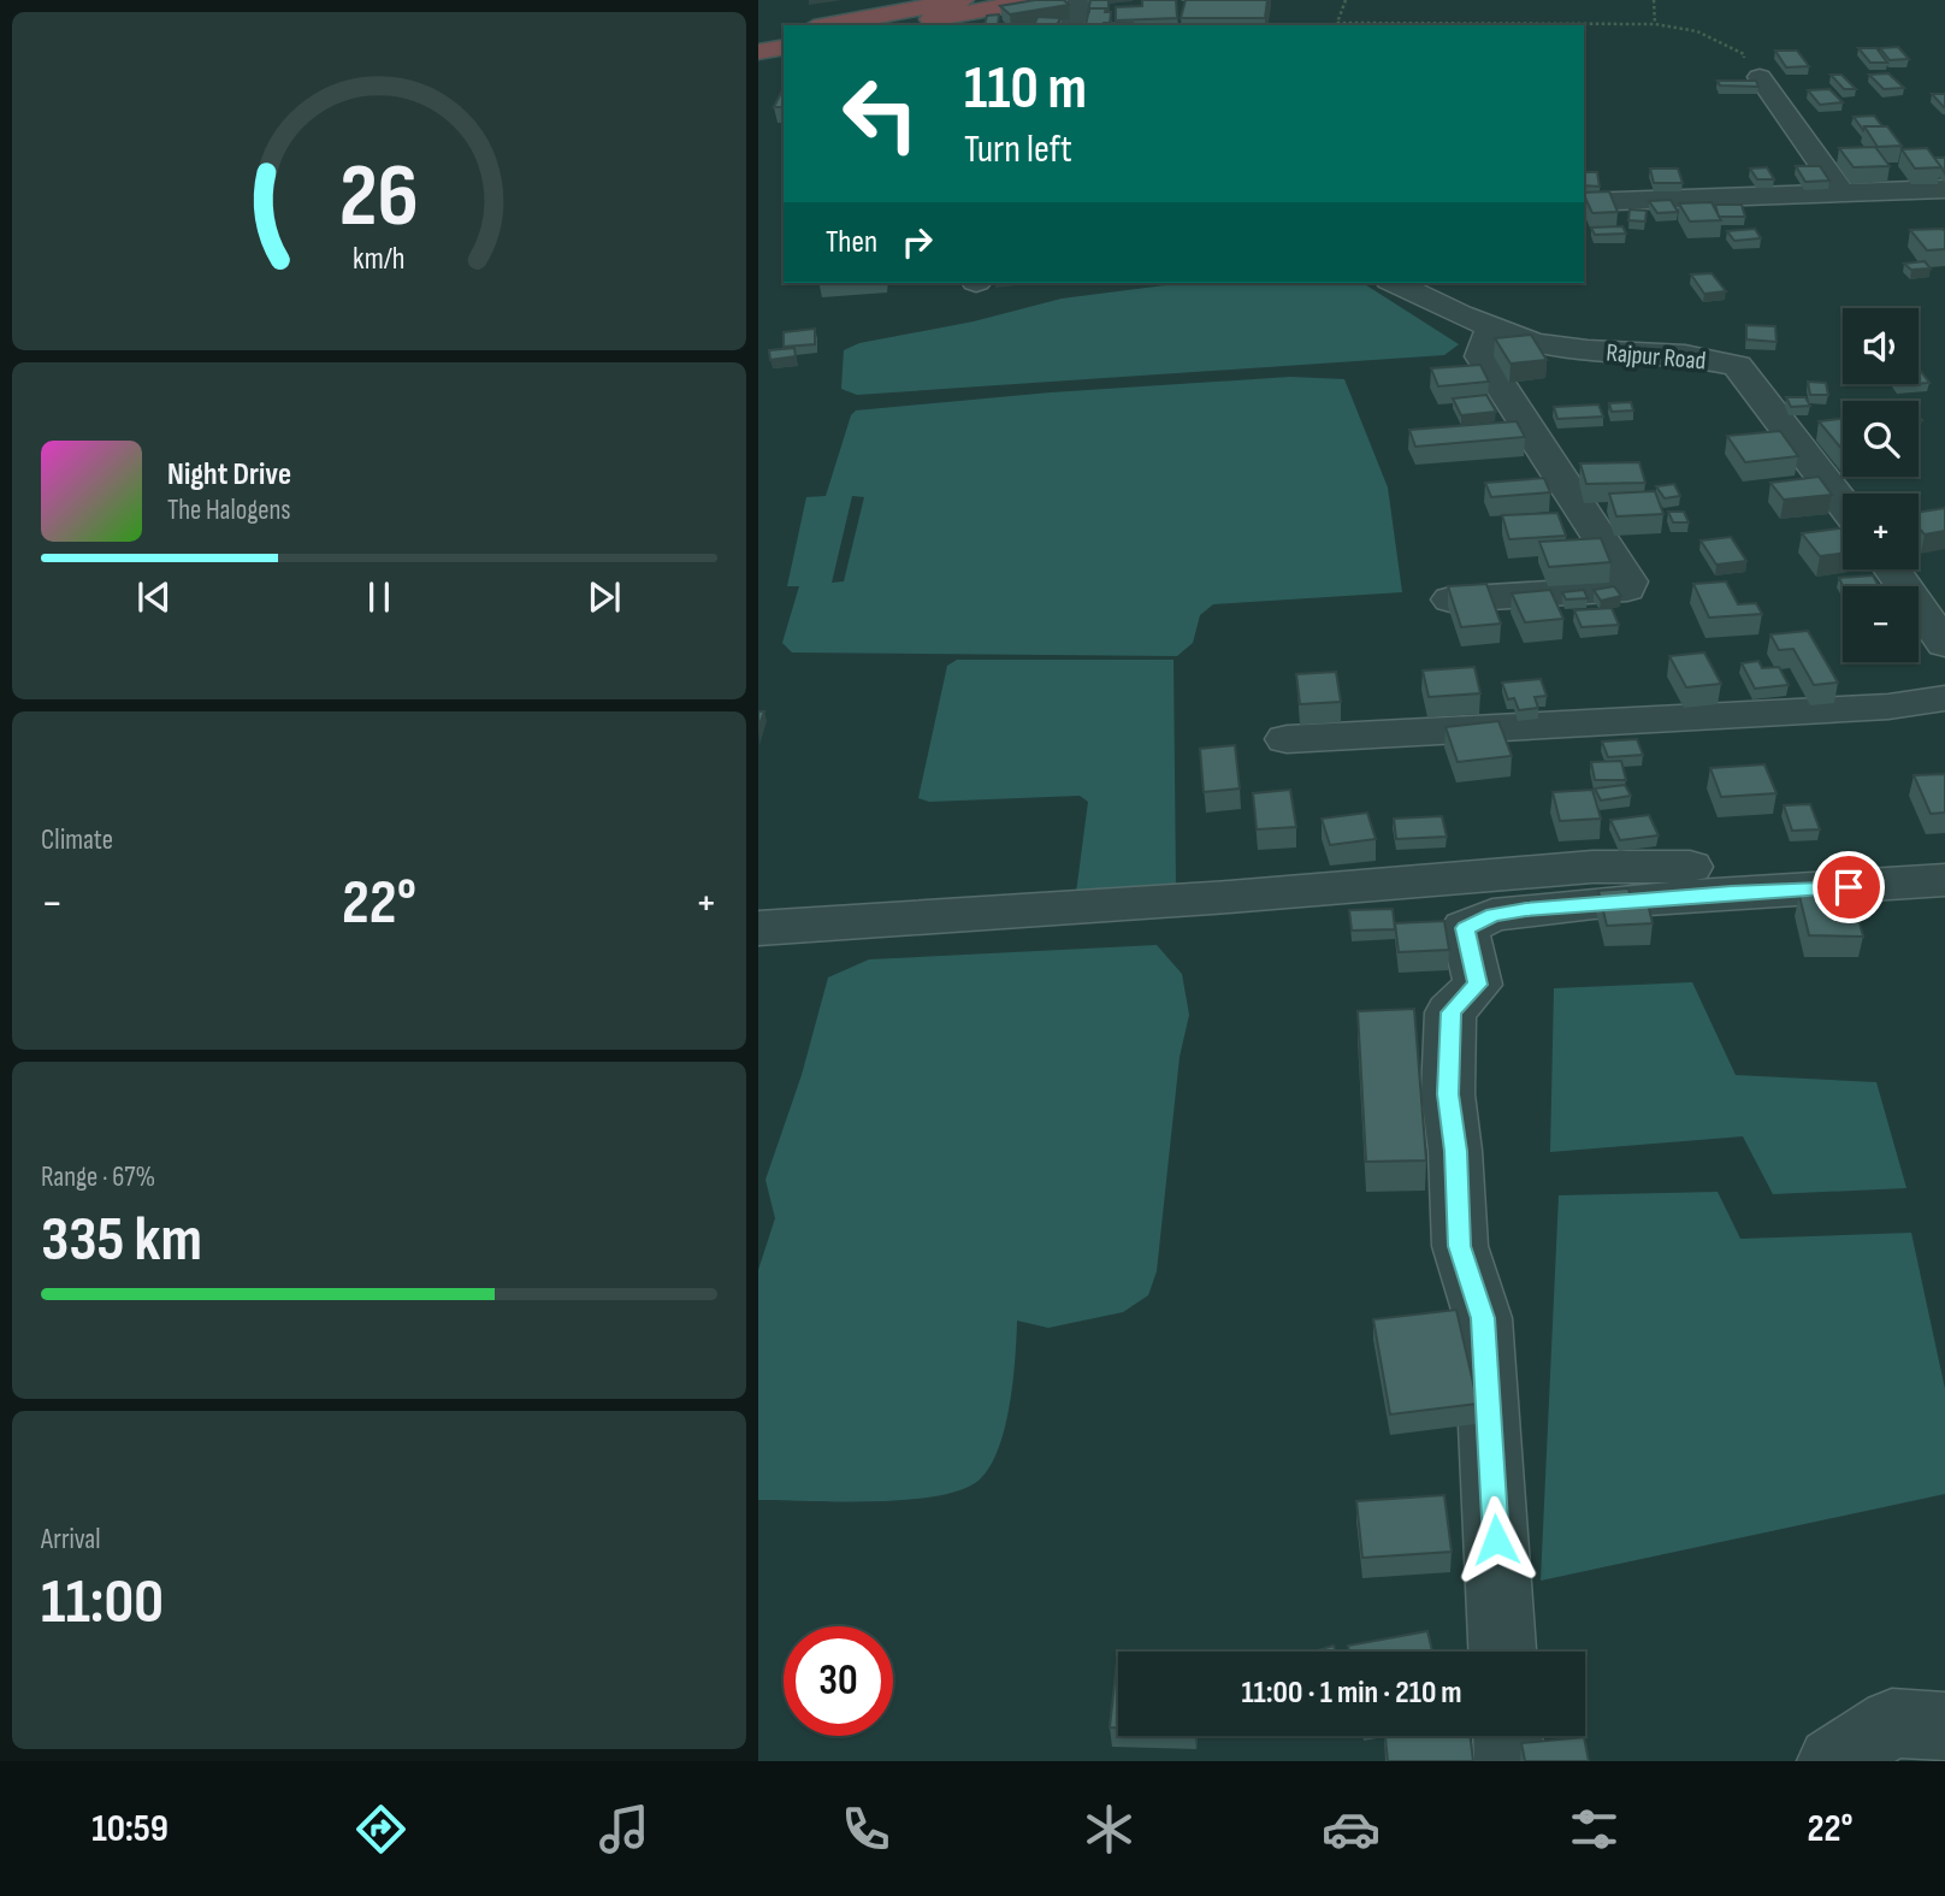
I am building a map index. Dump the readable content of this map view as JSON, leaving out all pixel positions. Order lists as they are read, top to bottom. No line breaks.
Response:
{"streets":{"street":["Rajpur Road"]},"page":{"turn":["110 m","Turn left"],"then":"Then","map_buttons":["+","−"],"song":["Night Drive","The Halogens"],"tile":["Climate",["Range · 67%","335 km"],["Arrival","11:00"]],"heat":["−","22°","+"],"limit":"30","trip":"11:00 · 1 min · 210 m","tabs":["10:59","22°"],"gauge":["26","km/h"]}}
